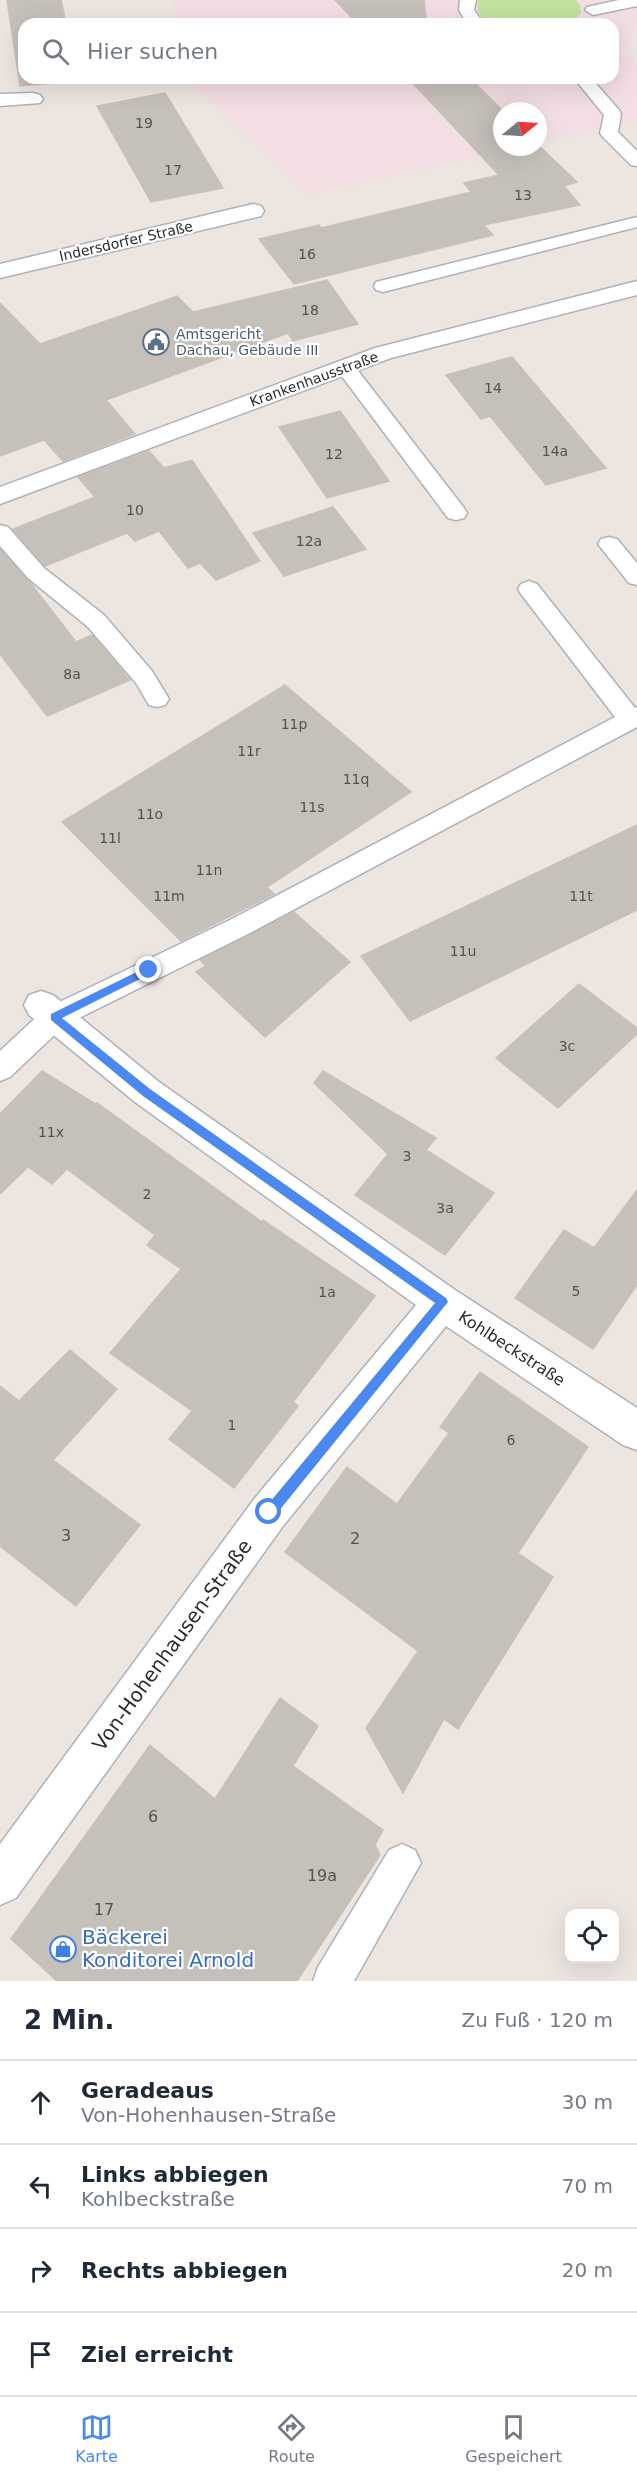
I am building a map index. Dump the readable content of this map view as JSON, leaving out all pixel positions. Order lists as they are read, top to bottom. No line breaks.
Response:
{"streets":{"street":["Indersdorfer Straße","Krankenhausstraße","Kohlbeckstraße","Von-Hohenhausen-Straße"]},"crossings":[["Kohlbeckstraße","Von-Hohenhausen-Straße"]],"places":{"public building":["Amtsgericht Dachau, Gebäude III"],"shop":["Bäckerei Konditorei Arnold"]},"house_numbers":["19","17","13","16","18","14","14a","12","10","12a","8a","11p","11r","11q","11s","11o","11l","11n","11m","11t","11u","3c","11x","3","2","3a","5","1a","1","6","3","2","6","19a","17"],"north":"right","page":{"search":"Hier suchen","heading":["2 Min.","Zu Fuß · 120 m"],"list":[["Geradeaus","Von-Hohenhausen-Straße","30 m"],["Links abbiegen","Kohlbeckstraße","70 m"],["Rechts abbiegen","20 m"],"Ziel erreicht"],"nav":["Karte","Route","Gespeichert"]}}
